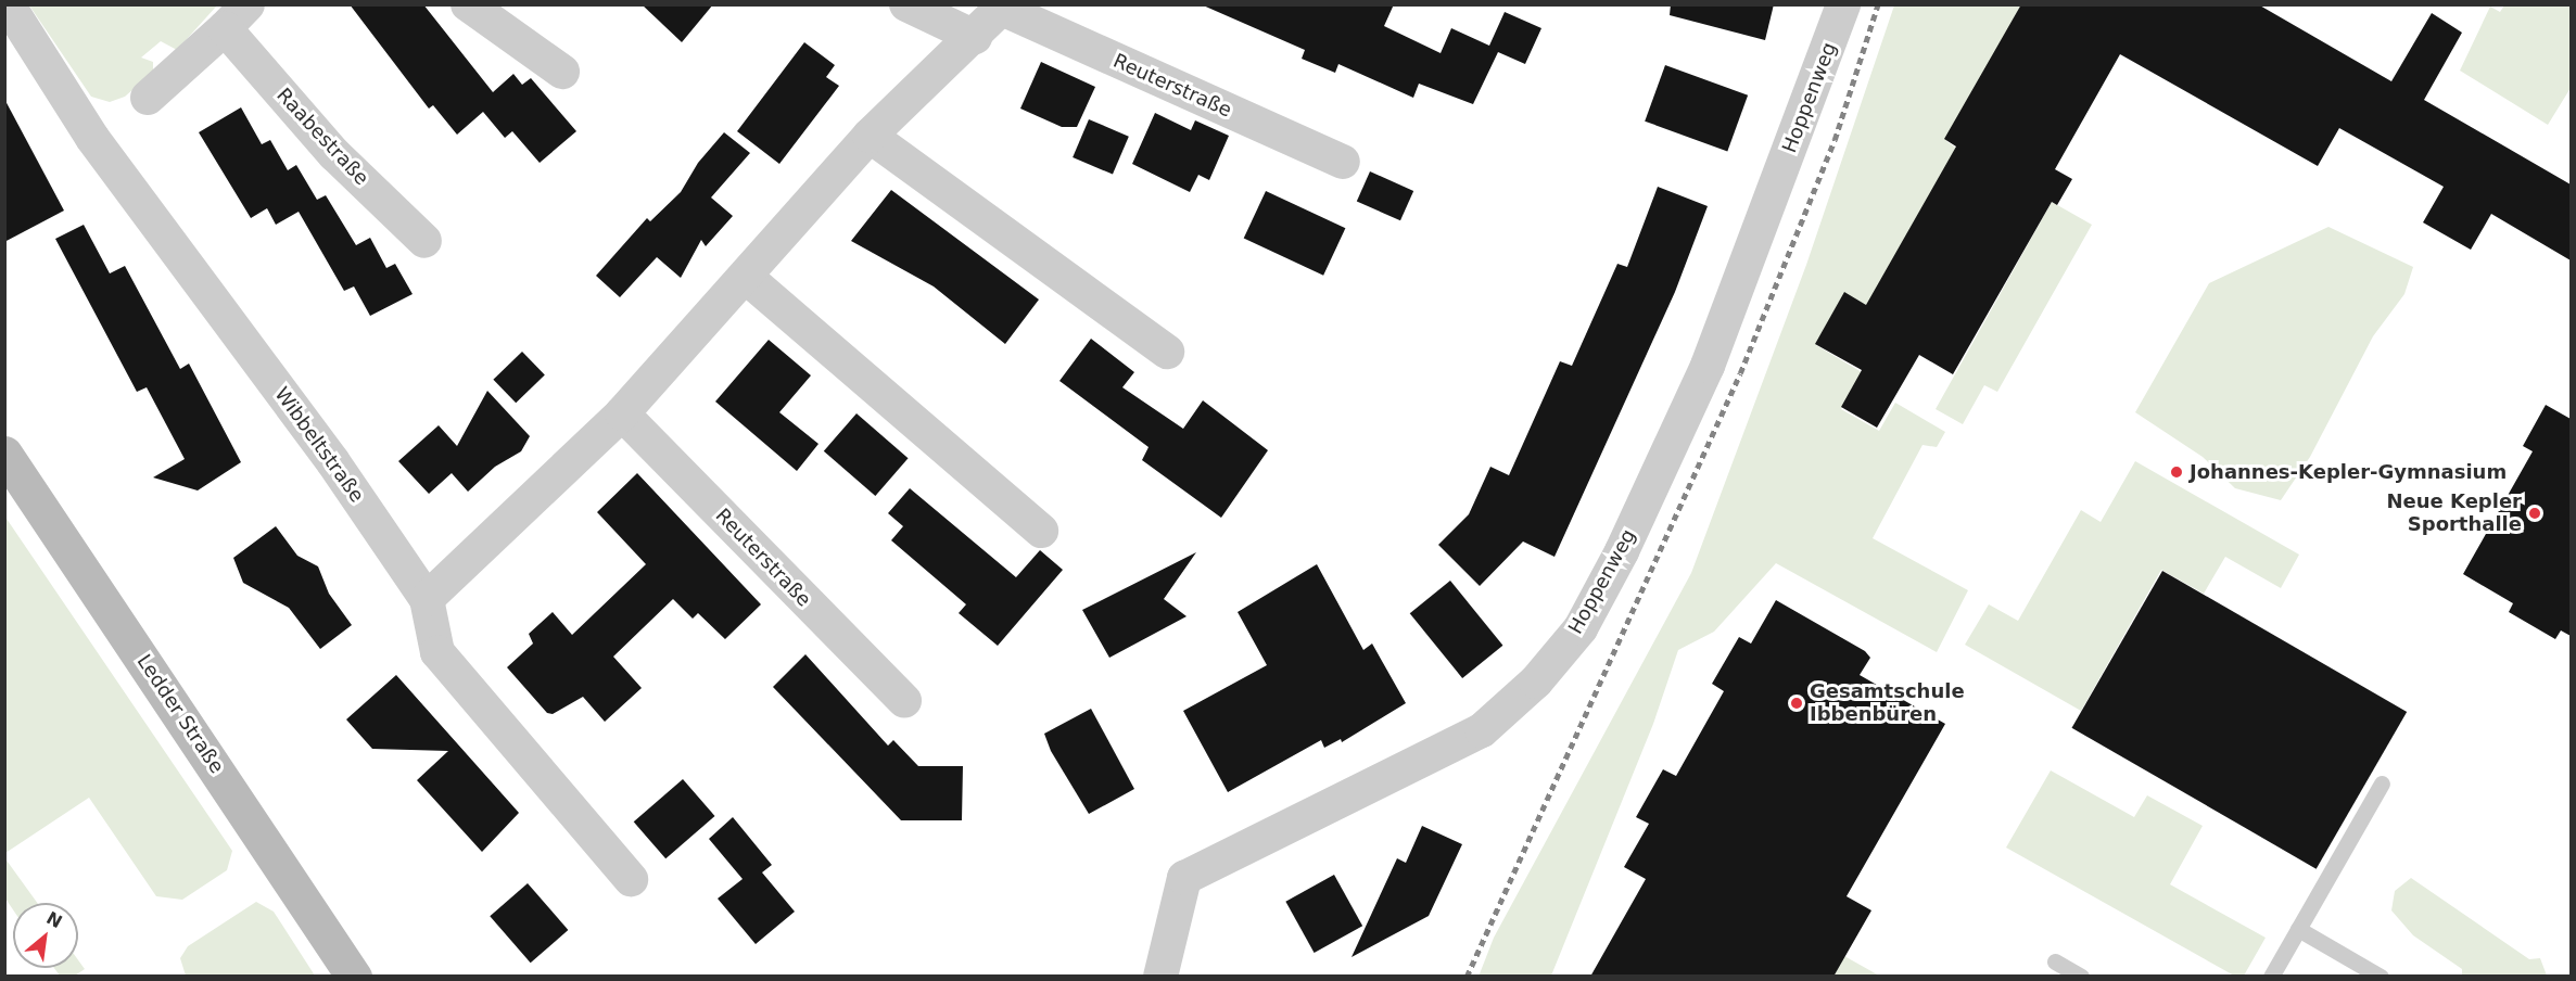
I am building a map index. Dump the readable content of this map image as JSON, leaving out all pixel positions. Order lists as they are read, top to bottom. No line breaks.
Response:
{"streets":{"main road":["Ledder Straße"],"street":["Reuterstraße","Hoppenweg","Raabestraße","Wibbeltstraße"]},"crossings":[["Reuterstraße","Wibbeltstraße"]],"places":["Johannes-Kepler-Gymnasium","Neue Kepler Sporthalle","Gesamtschule Ibbenbüren"],"north":"top right"}
